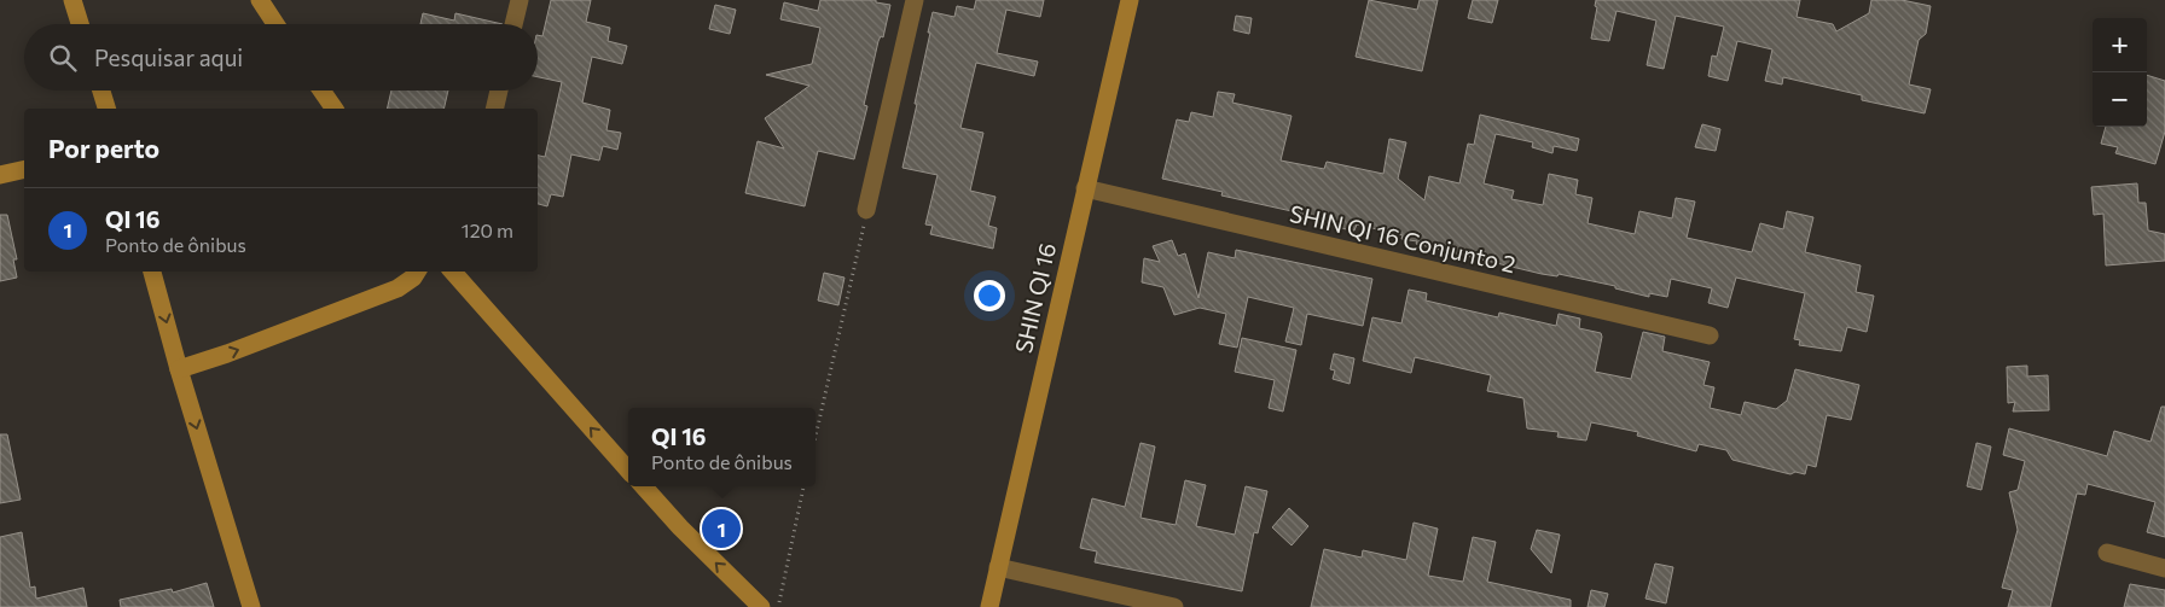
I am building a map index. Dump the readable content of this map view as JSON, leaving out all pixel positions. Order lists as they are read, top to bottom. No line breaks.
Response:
{"streets":{"main road":["SHIN QI 16"],"street":["SHIN QI 16 Conjunto 2"]},"crossings":[["SHIN QI 16 Conjunto 2","SHIN QI 16"]],"page":{"map_buttons":["+","−"],"search":"Pesquisar aqui","heading":"Por perto","list":[{"mark":"1","name":"QI 16","note":"Ponto de ônibus","value":"120 m"}],"popup":["QI 16","Ponto de ônibus"],"pins":"1"}}
